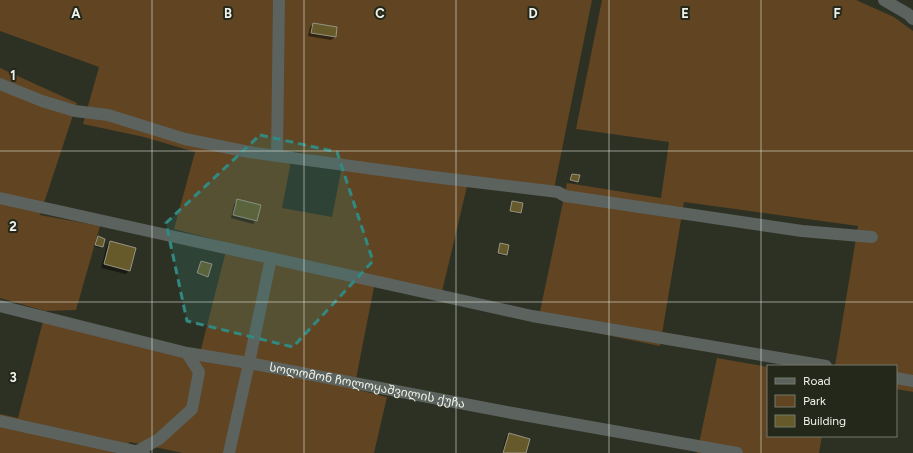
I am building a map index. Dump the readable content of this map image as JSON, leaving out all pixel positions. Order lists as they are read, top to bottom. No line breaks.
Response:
{"streets":{"street":["სოლომონ ჩოლოყაშვილის ქუჩა"]},"legend":["Road","Park","Building"],"grid":{"columns":["A","B","C","D","E","F"],"rows":["1","2","3"]}}
